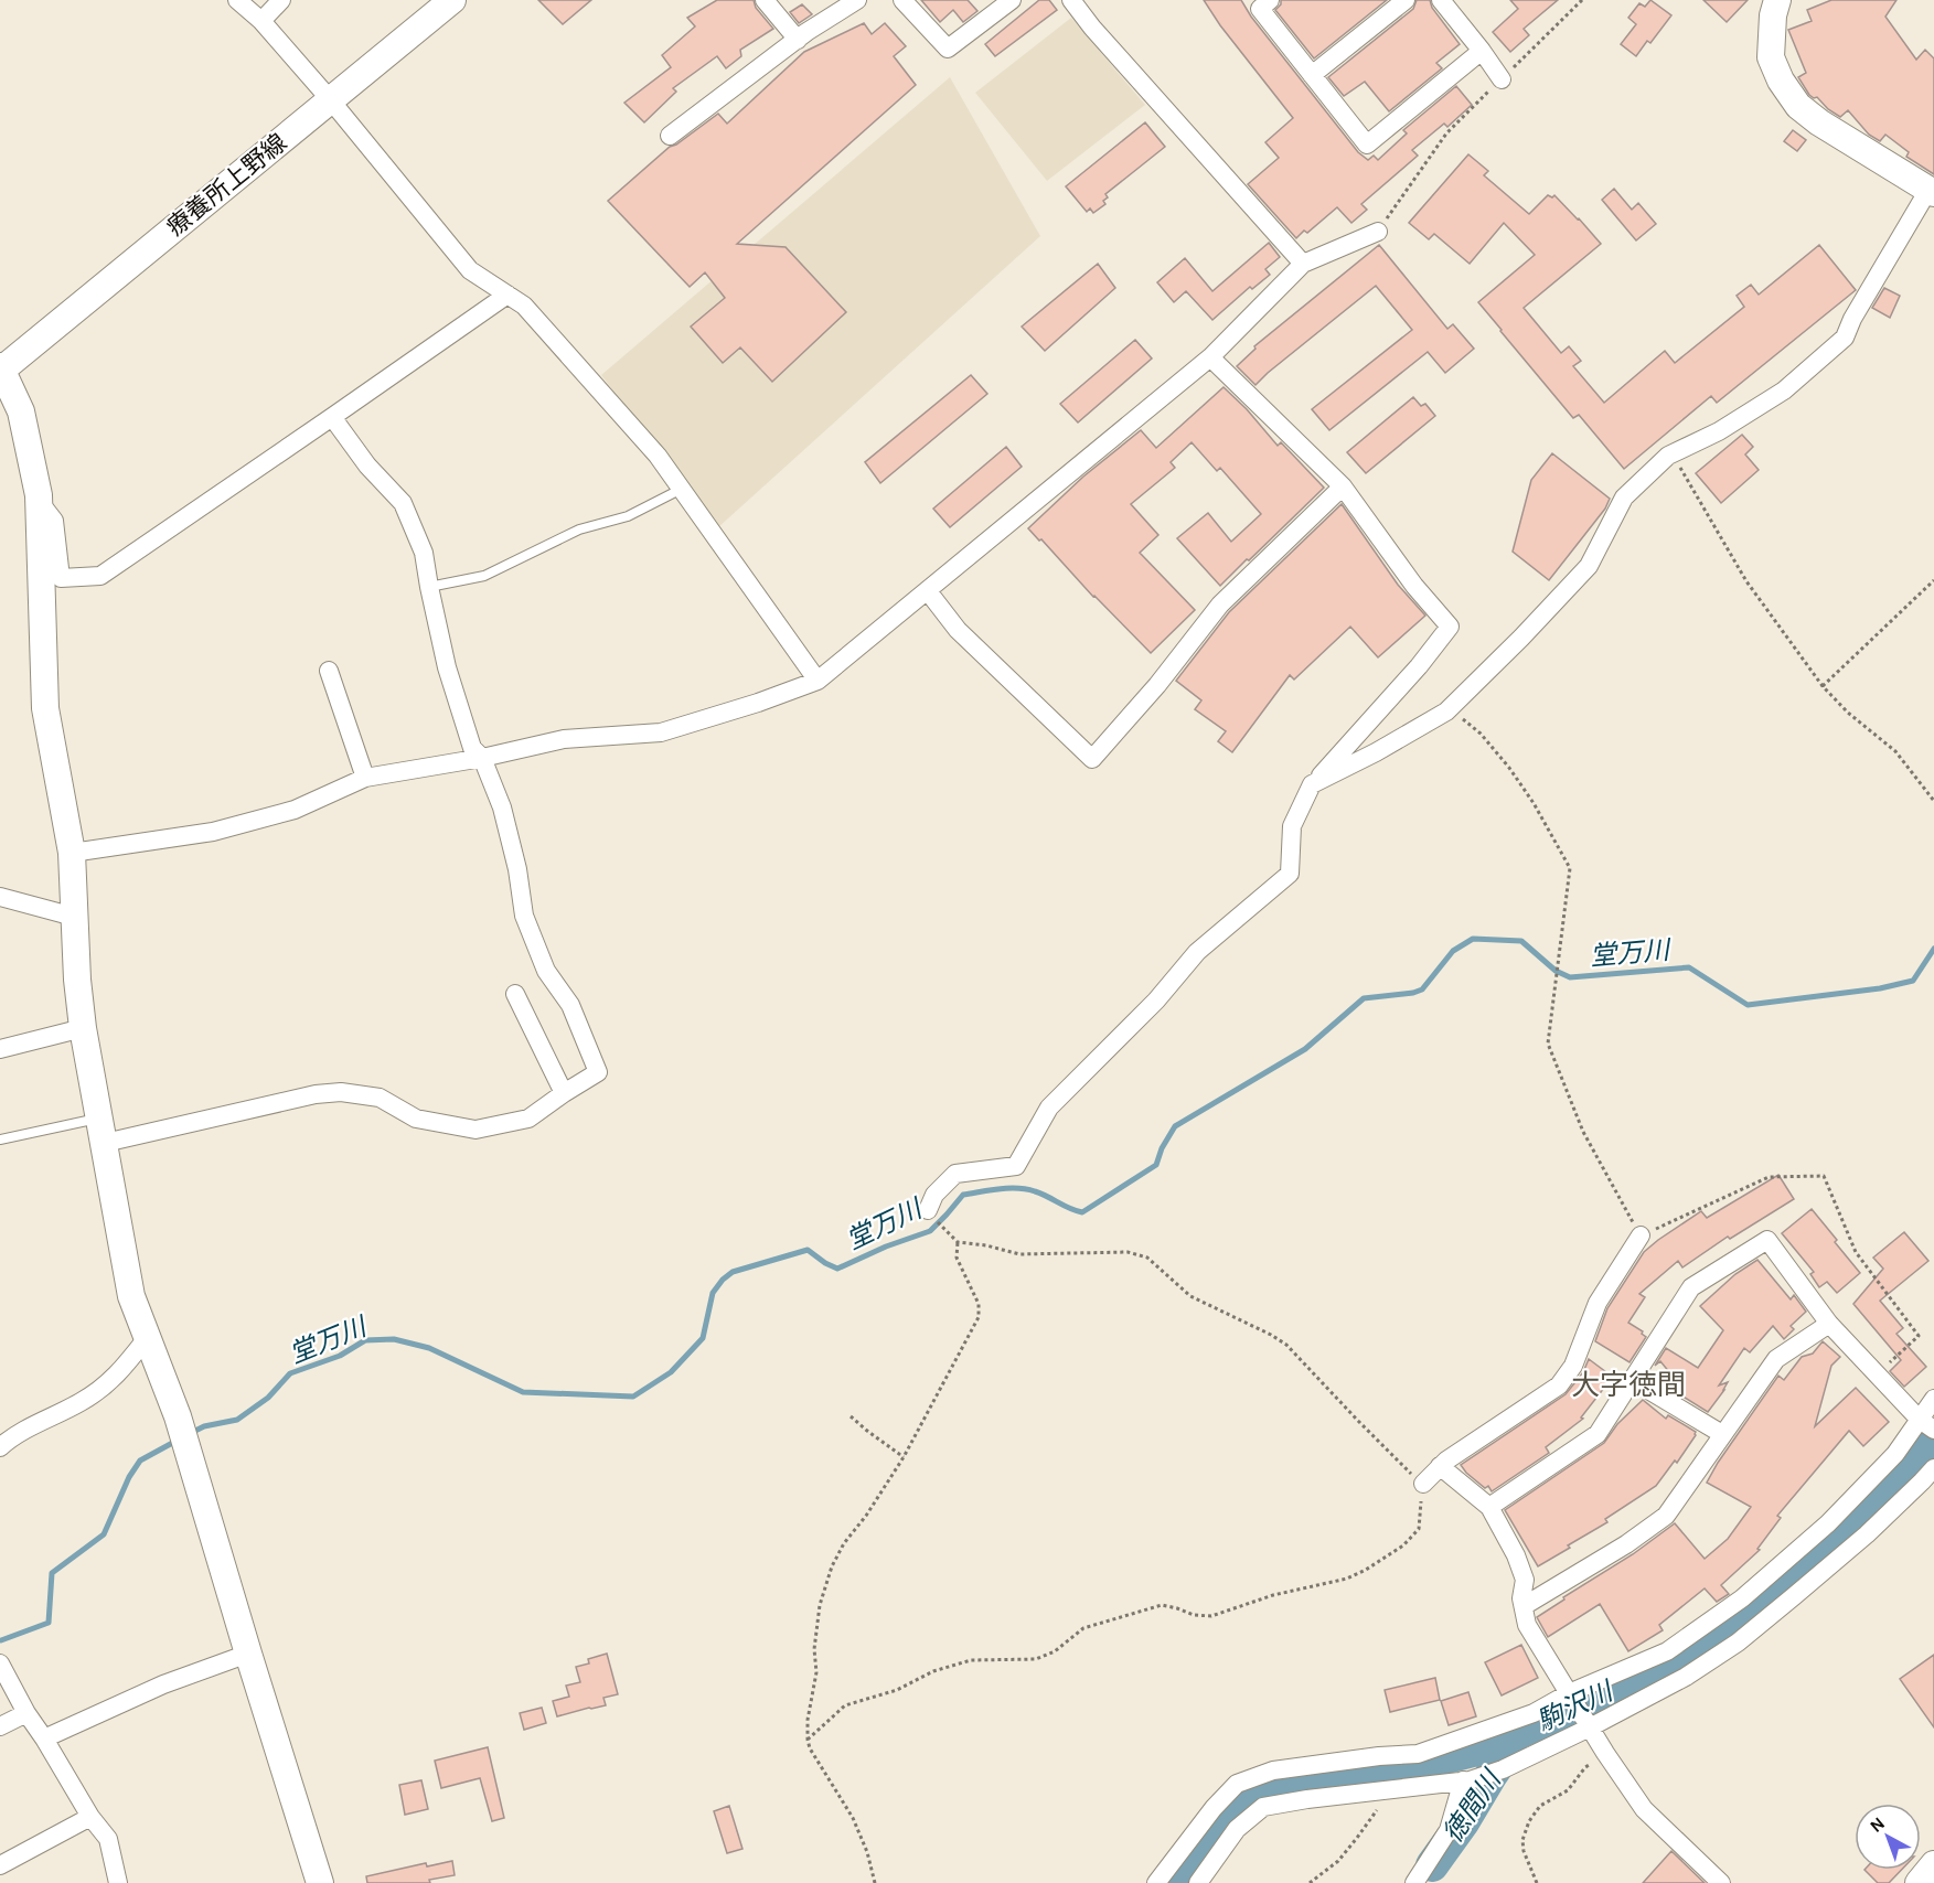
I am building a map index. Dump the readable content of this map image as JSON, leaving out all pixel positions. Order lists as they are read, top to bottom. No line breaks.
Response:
{"streets":{"street":["療養所上野線"]},"districts":["大字徳間"],"water":["堂万川","駒沢川","徳間川"],"north":"top left"}
